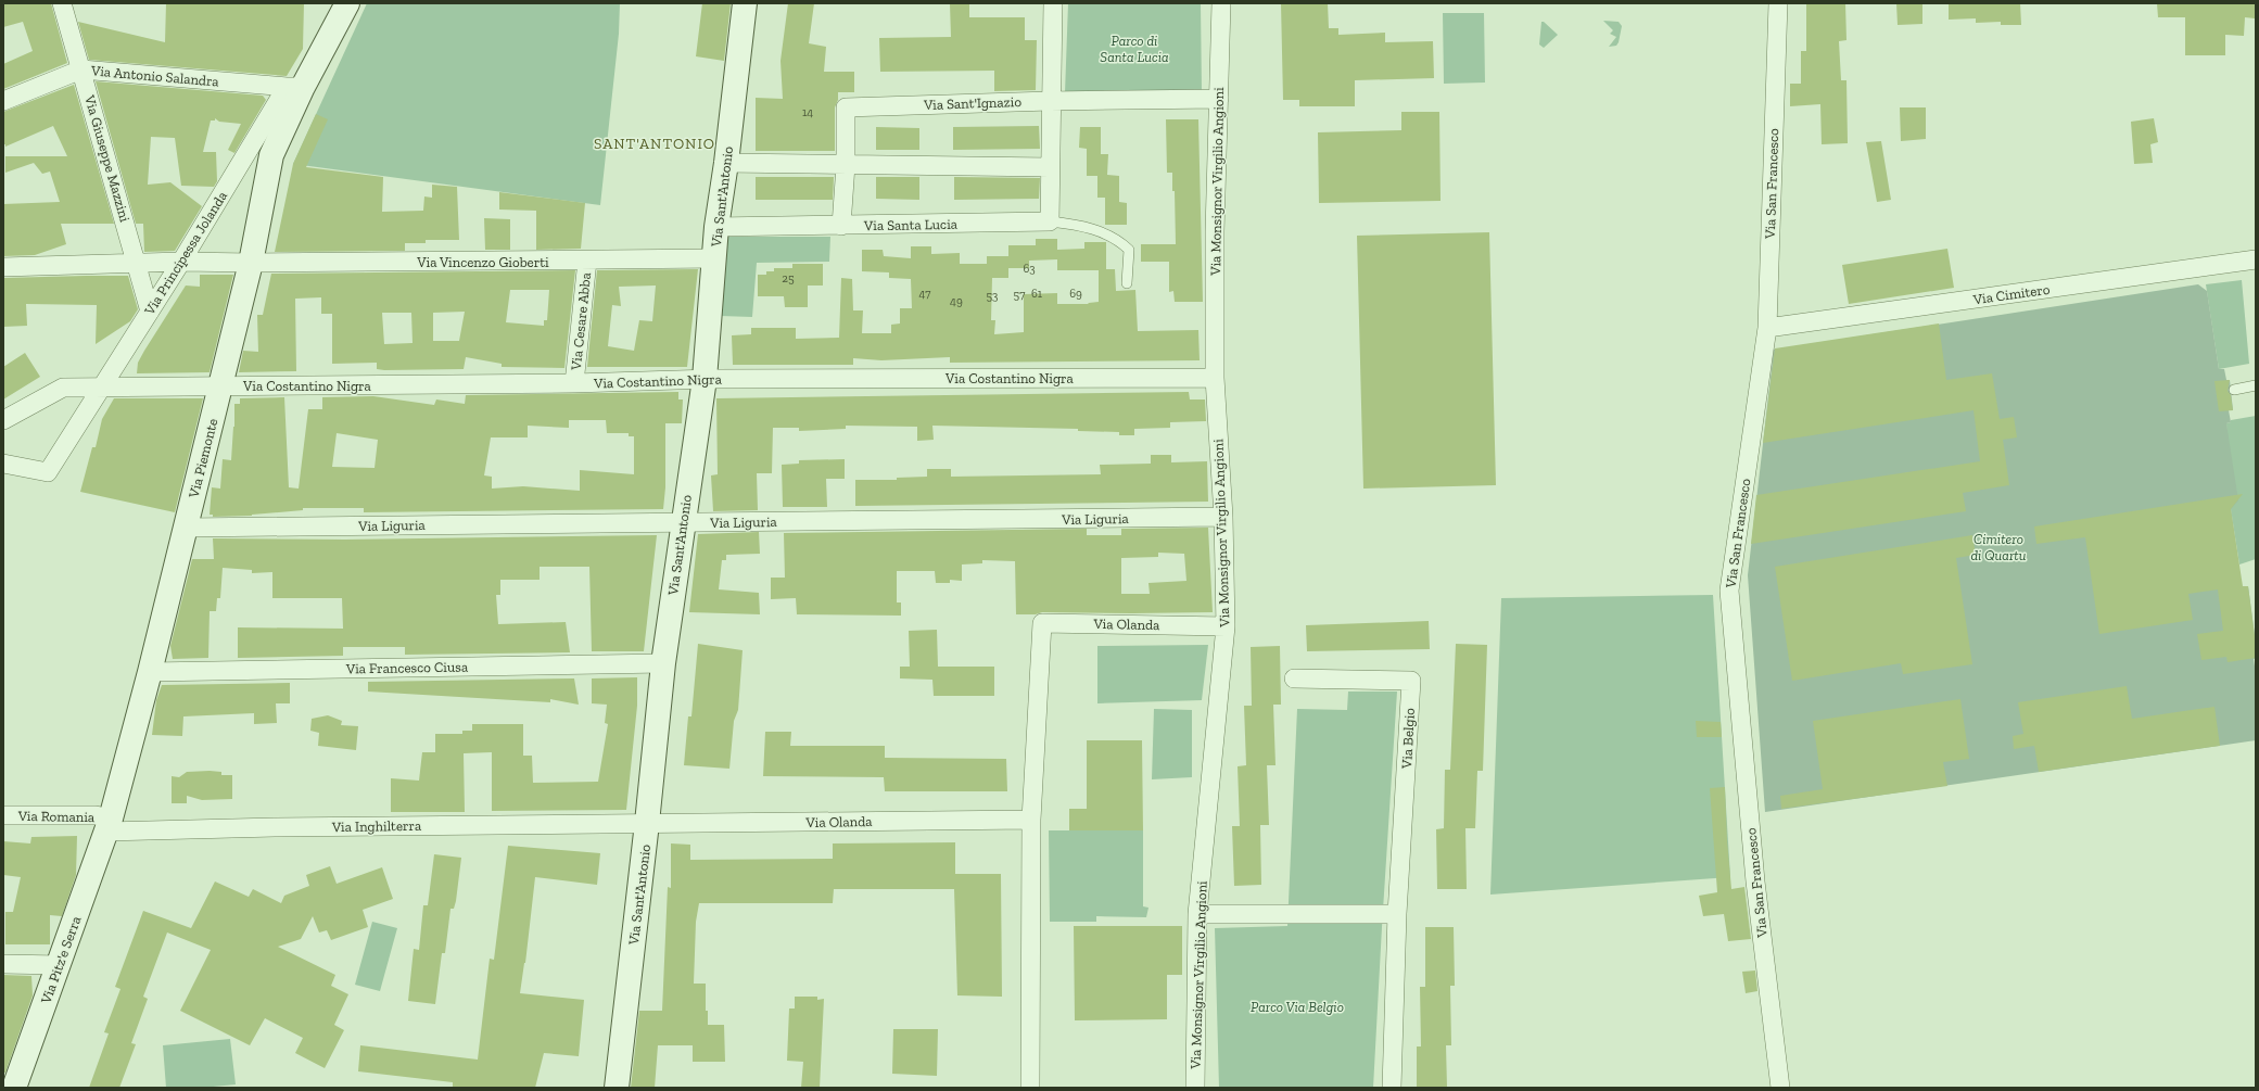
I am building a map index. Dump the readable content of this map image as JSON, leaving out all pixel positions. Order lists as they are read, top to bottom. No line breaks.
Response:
{"streets":{"street":["Via Antonio Salandra","Via Sant'Ignazio","Via Giuseppe Mazzini","Via Monsignor Virgilio Angioni","Via San Francesco","Via Sant'Antonio","Via Santa Lucia","Via Principessa Jolanda","Via Vincenzo Gioberti","Via Cimitero","Via Cesare Abba","Via Costantino Nigra","Via Piemonte","Via Liguria","Via Olanda","Via Francesco Ciusa","Via Belgio","Via Romania","Via Inghilterra","Via Pitz'e Serra"]},"crossings":[["Via Antonio Salandra","Via Giuseppe Mazzini"],["Via Antonio Salandra","Via Principessa Jolanda"],["Via Antonio Salandra","Via Piemonte"],["Via Sant'Ignazio","Via Monsignor Virgilio Angioni"],["Via Sant'Ignazio","Via Santa Lucia"],["Via Giuseppe Mazzini","Via Principessa Jolanda"],["Via Giuseppe Mazzini","Via Vincenzo Gioberti"],["Via Monsignor Virgilio Angioni","Via Costantino Nigra"],["Via Monsignor Virgilio Angioni","Via Liguria"],["Via Monsignor Virgilio Angioni","Via Olanda"],["Via San Francesco","Via Cimitero"],["Via Sant'Antonio","Via Santa Lucia"],["Via Sant'Antonio","Via Vincenzo Gioberti"],["Via Sant'Antonio","Via Costantino Nigra"],["Via Sant'Antonio","Via Liguria"],["Via Sant'Antonio","Via Olanda"],["Via Sant'Antonio","Via Francesco Ciusa"],["Via Sant'Antonio","Via Inghilterra"],["Via Principessa Jolanda","Via Vincenzo Gioberti"],["Via Principessa Jolanda","Via Costantino Nigra"],["Via Principessa Jolanda","Via Piemonte"],["Via Vincenzo Gioberti","Via Cesare Abba"],["Via Vincenzo Gioberti","Via Piemonte"],["Via Cesare Abba","Via Costantino Nigra"],["Via Costantino Nigra","Via Piemonte"],["Via Piemonte","Via Liguria"],["Via Piemonte","Via Francesco Ciusa"],["Via Piemonte","Via Romania"],["Via Piemonte","Via Inghilterra"],["Via Piemonte","Via Pitz'e Serra"],["Via Olanda","Via Inghilterra"],["Via Romania","Via Inghilterra"],["Via Romania","Via Pitz'e Serra"],["Via Inghilterra","Via Pitz'e Serra"]],"districts":["SANT'ANTONIO"],"parks":["Parco di Santa Lucia","Cimitero di Quartu","Parco Via Belgio"],"house_numbers":["14","63","25","47","61","69","57","53","49"]}
